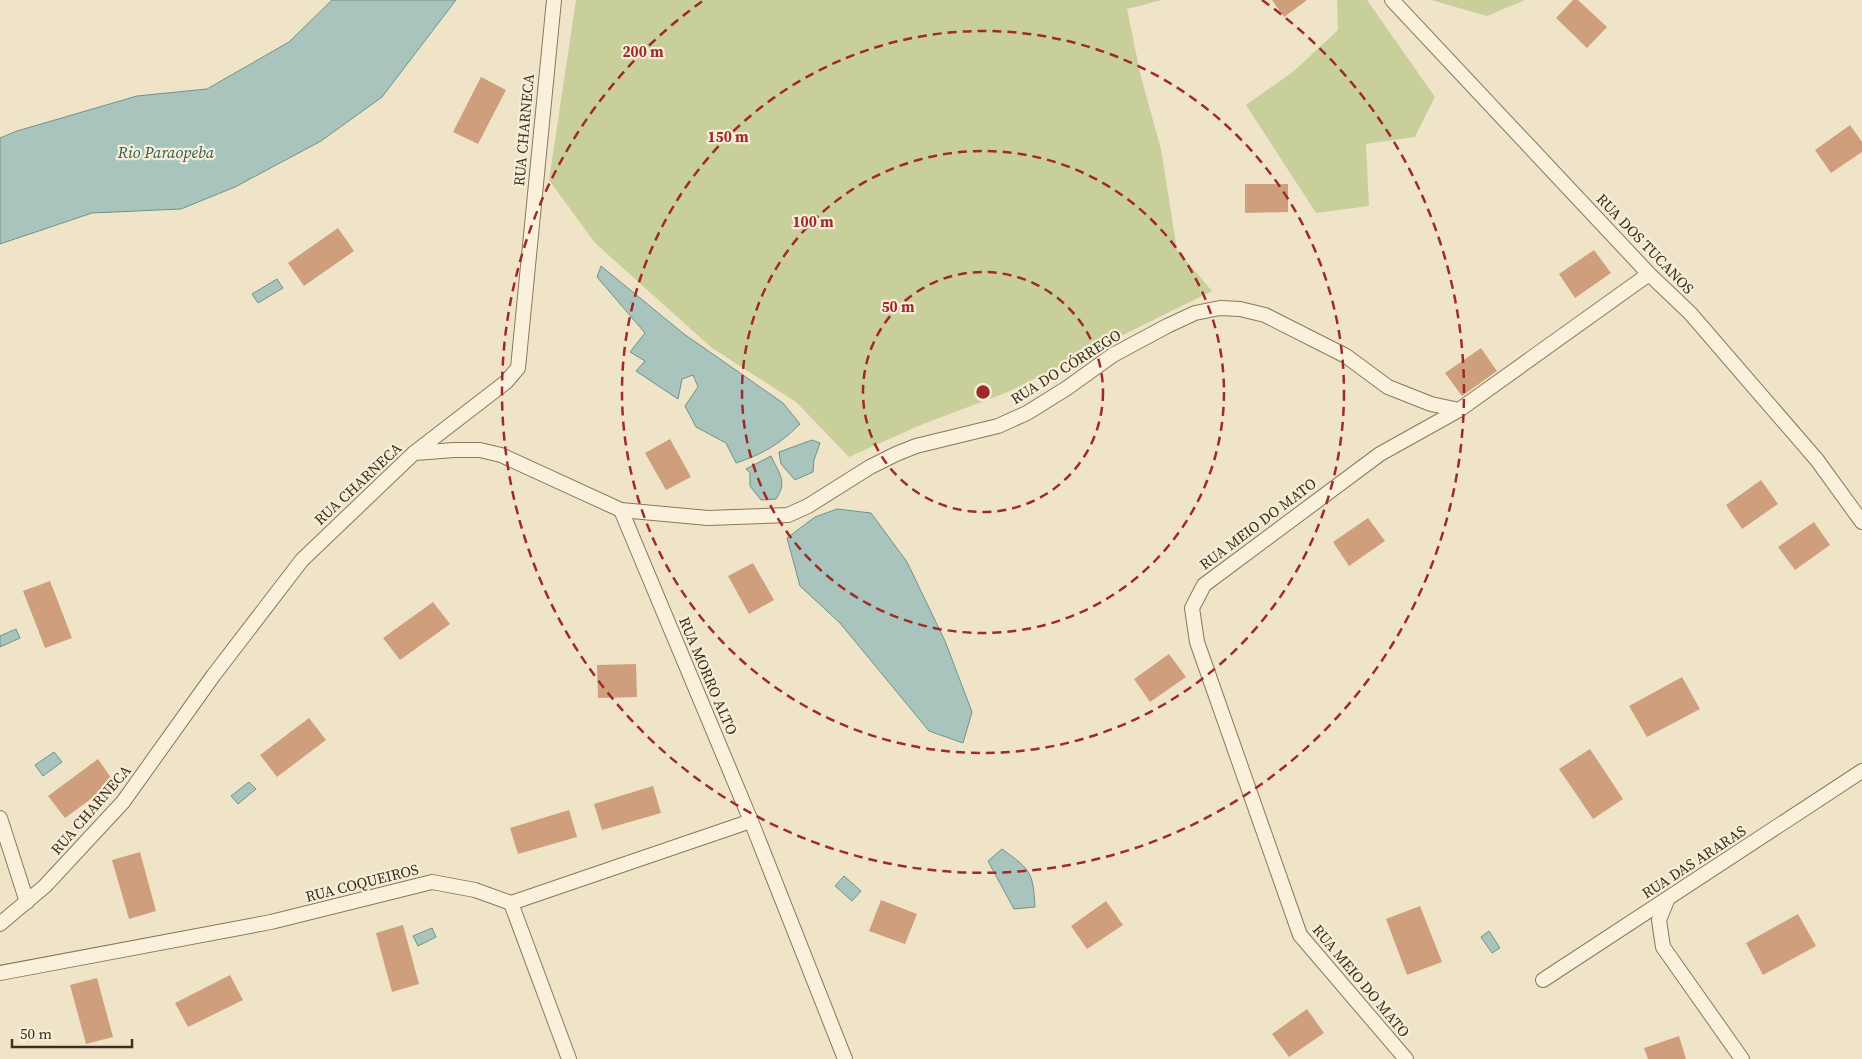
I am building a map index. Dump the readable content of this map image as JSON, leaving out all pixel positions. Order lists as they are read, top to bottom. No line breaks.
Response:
{"streets":{"street":["RUA CHARNECA","RUA DOS TUCANOS","RUA DO CÓRREGO","RUA MEIO DO MATO","RUA MORRO ALTO","RUA DAS ARARAS","RUA COQUEIROS"]},"crossings":[["RUA DOS TUCANOS","RUA MEIO DO MATO"],["RUA DO CÓRREGO","RUA MEIO DO MATO"],["RUA DO CÓRREGO","RUA MORRO ALTO"]],"water":["Rio Paraopeba"],"scale_bar":"50 m","rings":["200 m","150 m","100 m","50 m"]}
